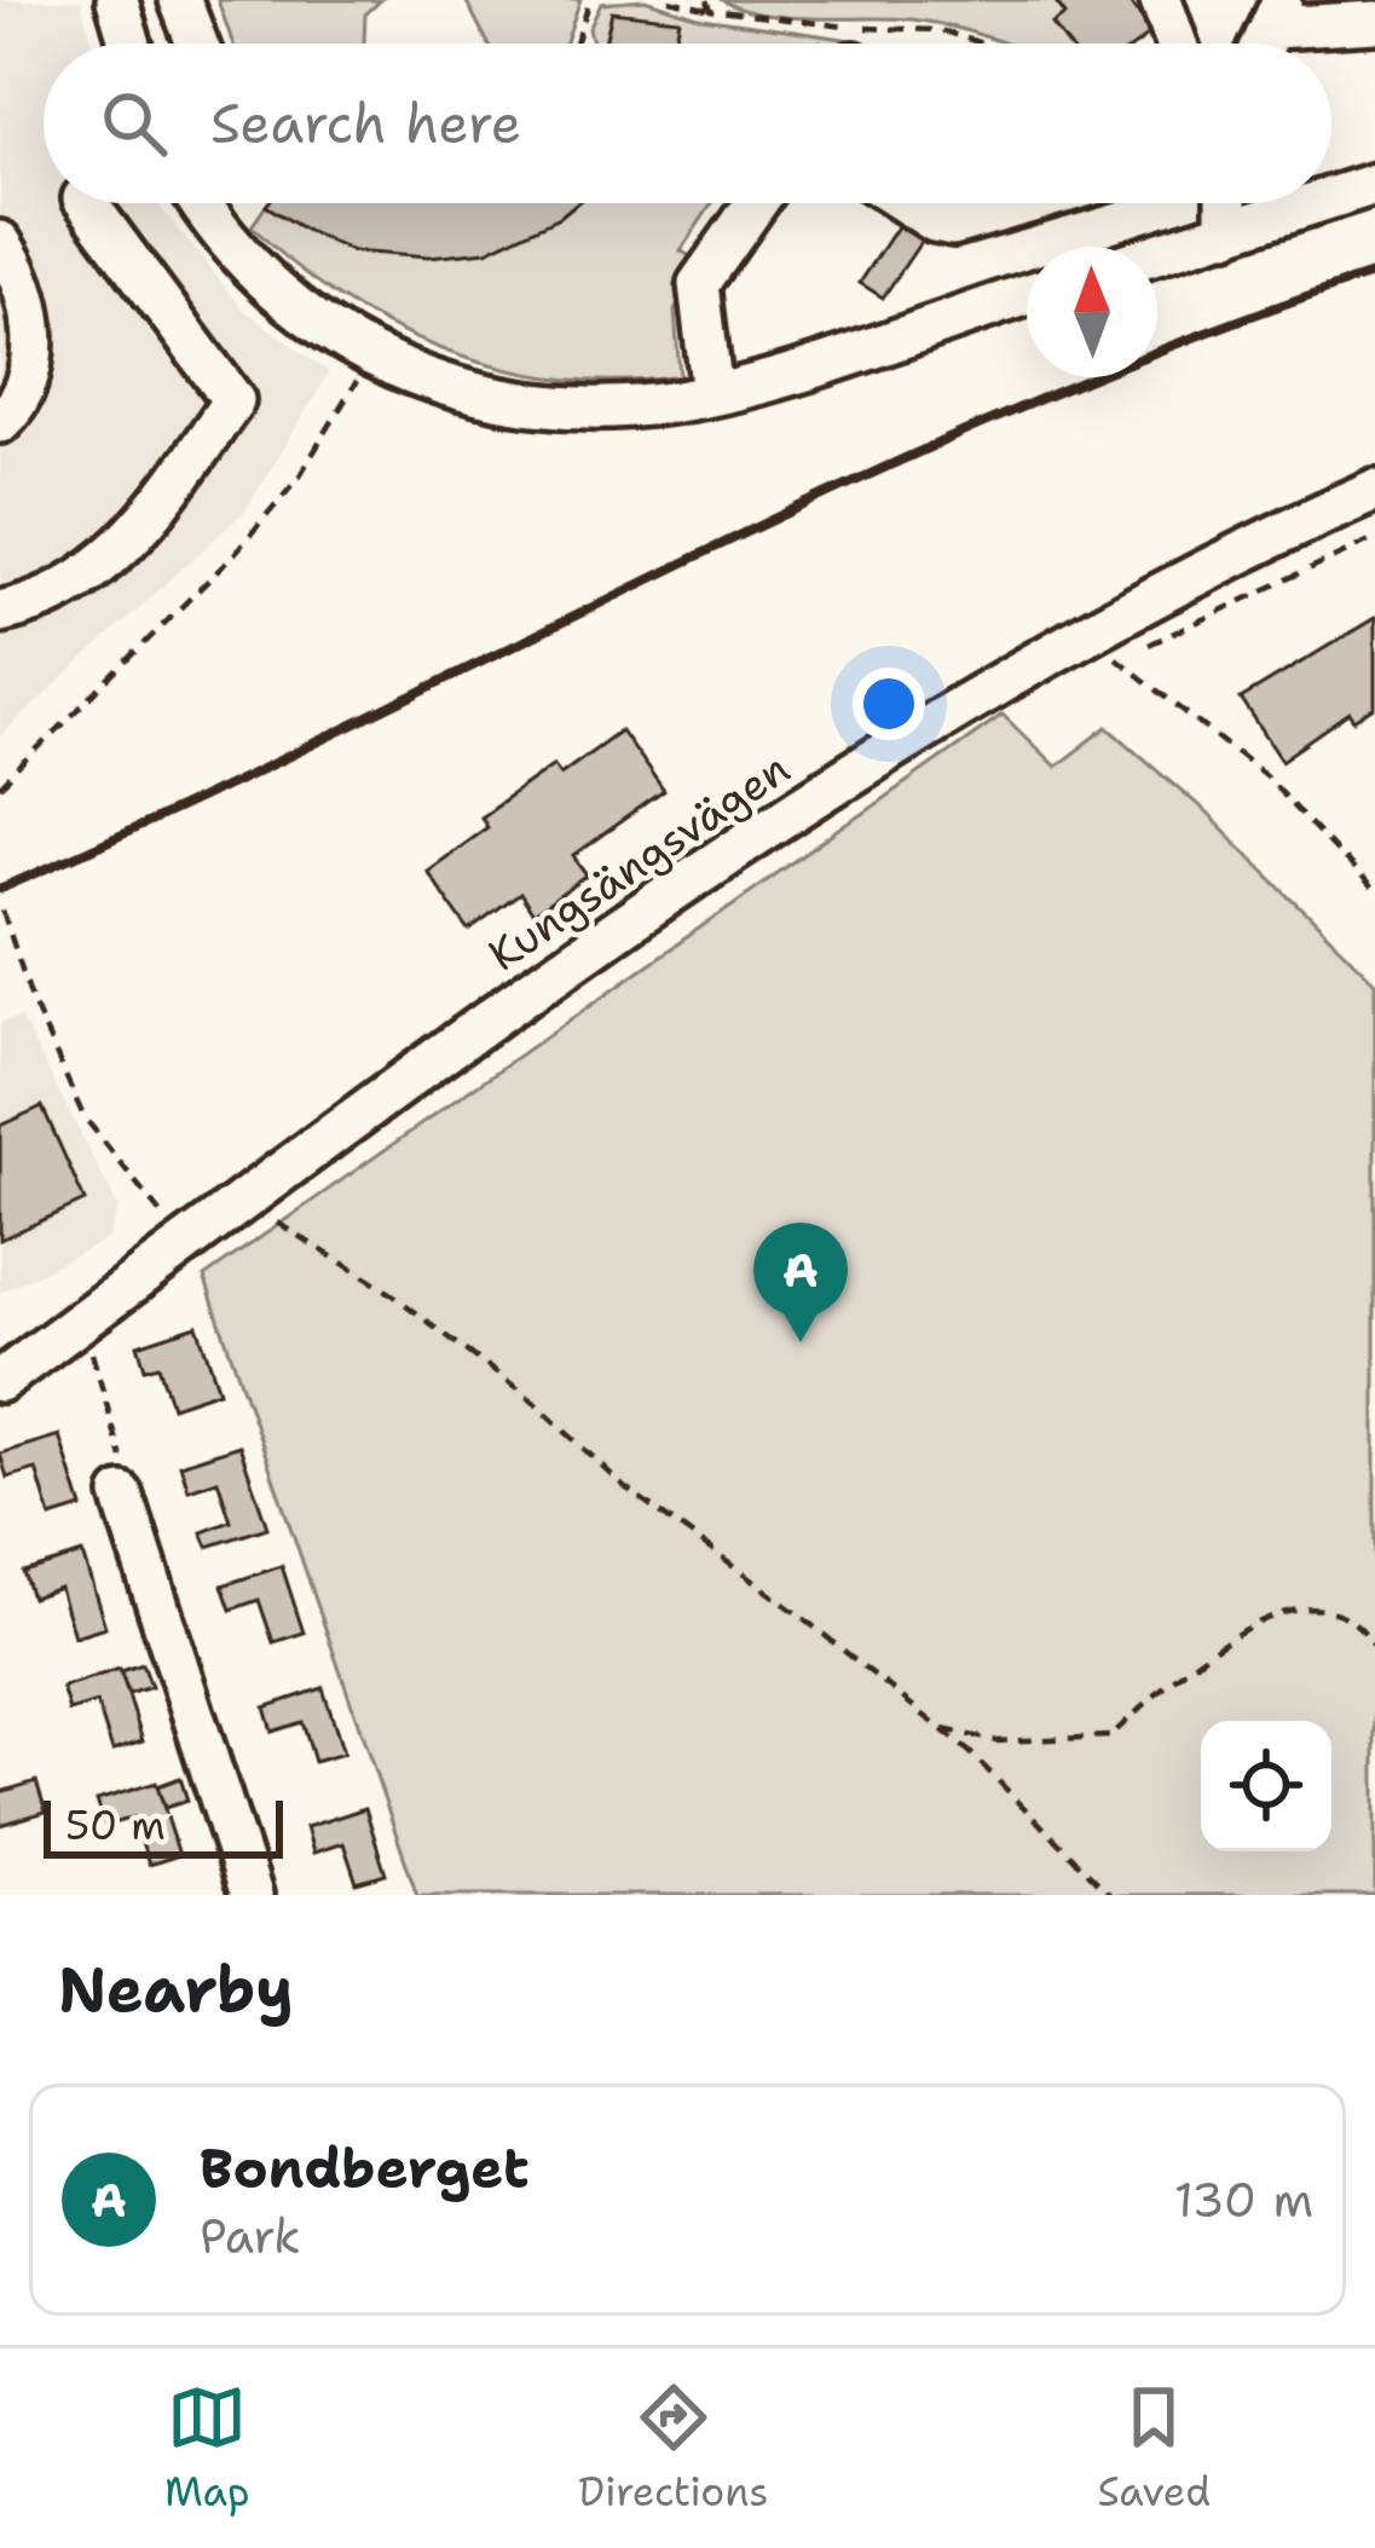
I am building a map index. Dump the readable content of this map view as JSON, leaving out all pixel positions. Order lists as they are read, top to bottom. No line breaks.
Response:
{"streets":{"street":["Kungsängsvägen"]},"scale_bar":"50 m","north":"top","page":{"search":"Search here","pins":"A","scale":"50 m","heading":"Nearby","list":[{"mark":"A","name":"Bondberget","note":"Park","value":"130 m"}],"nav":["Map","Directions","Saved"]}}
